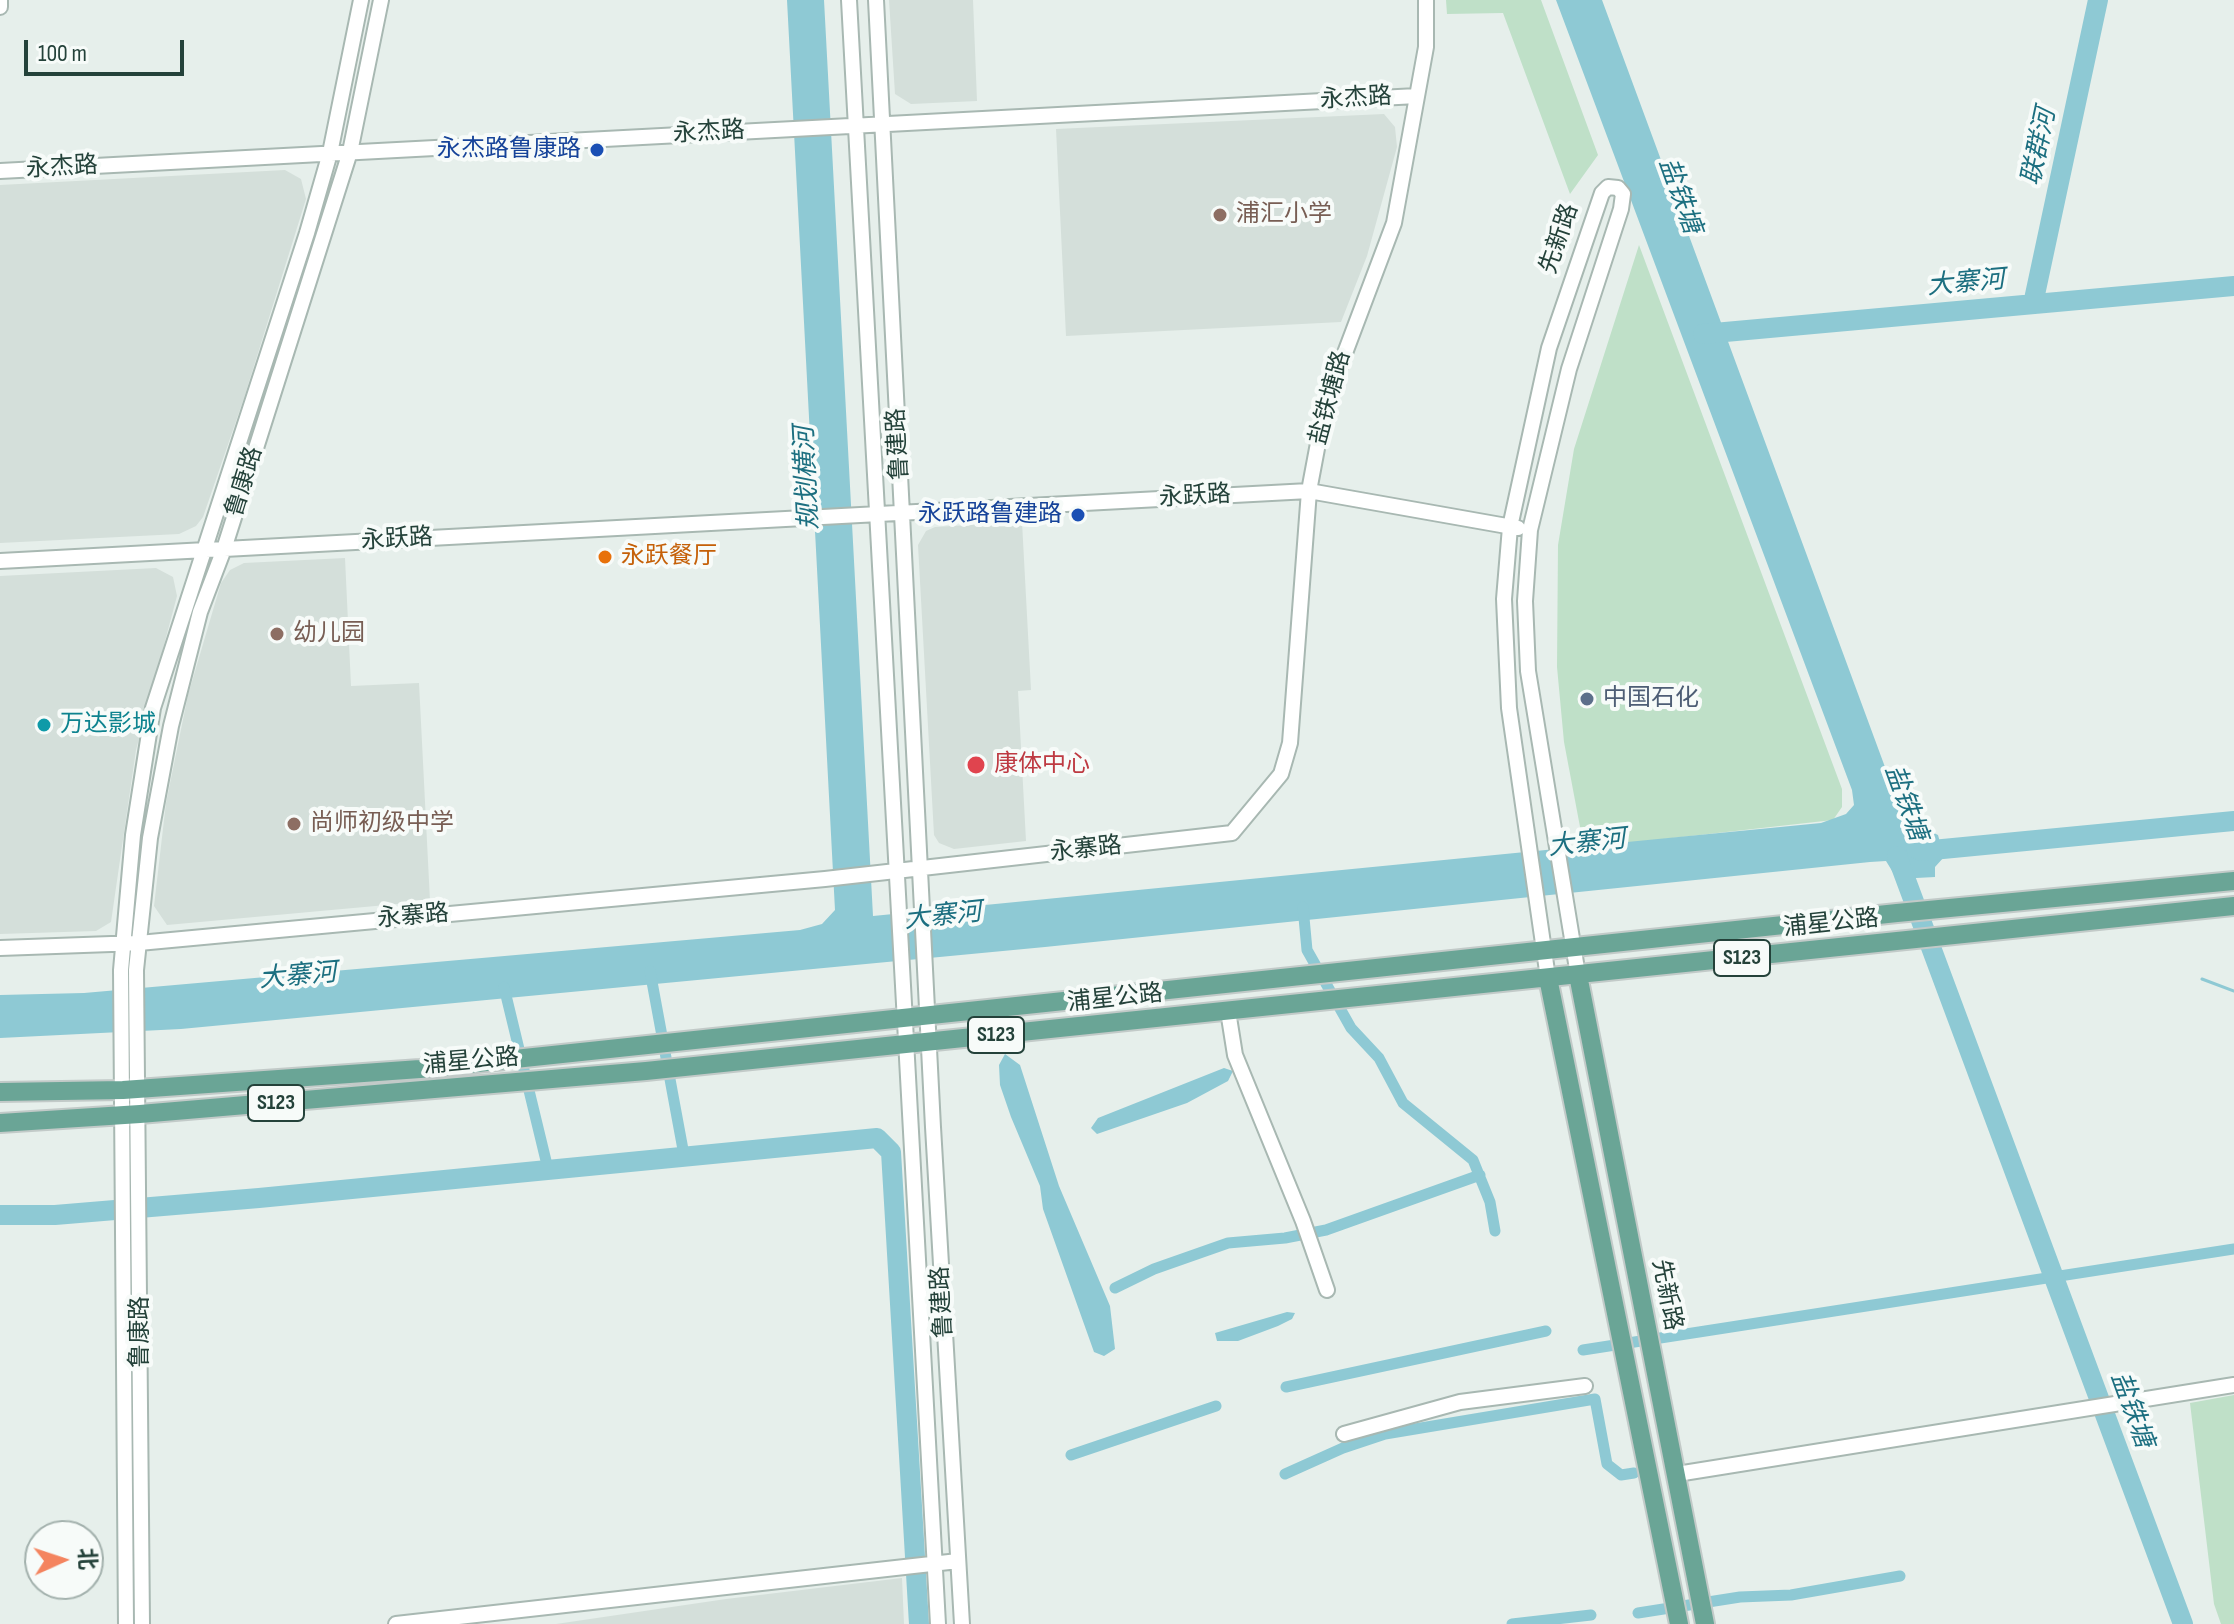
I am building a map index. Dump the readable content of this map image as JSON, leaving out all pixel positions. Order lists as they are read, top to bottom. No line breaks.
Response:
{"streets":{"main road":["先新路","浦星公路","S123"],"street":["永杰路","盐铁塘路","鲁建路","鲁康路","永跃路","永寨路"]},"crossings":[["永杰路","盐铁塘路"],["永杰路","鲁建路"],["永杰路","鲁康路"],["先新路","永跃路"],["先新路","浦星公路"],["盐铁塘路","永跃路"],["盐铁塘路","永寨路"],["鲁建路","永跃路"],["鲁建路","永寨路"],["鲁建路","浦星公路"],["鲁康路","永跃路"],["鲁康路","永寨路"],["鲁康路","浦星公路"]],"water":["联群河","盐铁塘","大寨河","规划横河"],"places":["永杰路鲁康路","浦汇小学","永跃路鲁建路","永跃餐厅","幼儿园","中国石化","万达影城","康体中心","尚师初级中学"],"scale_bar":"100 m","north":"right"}
